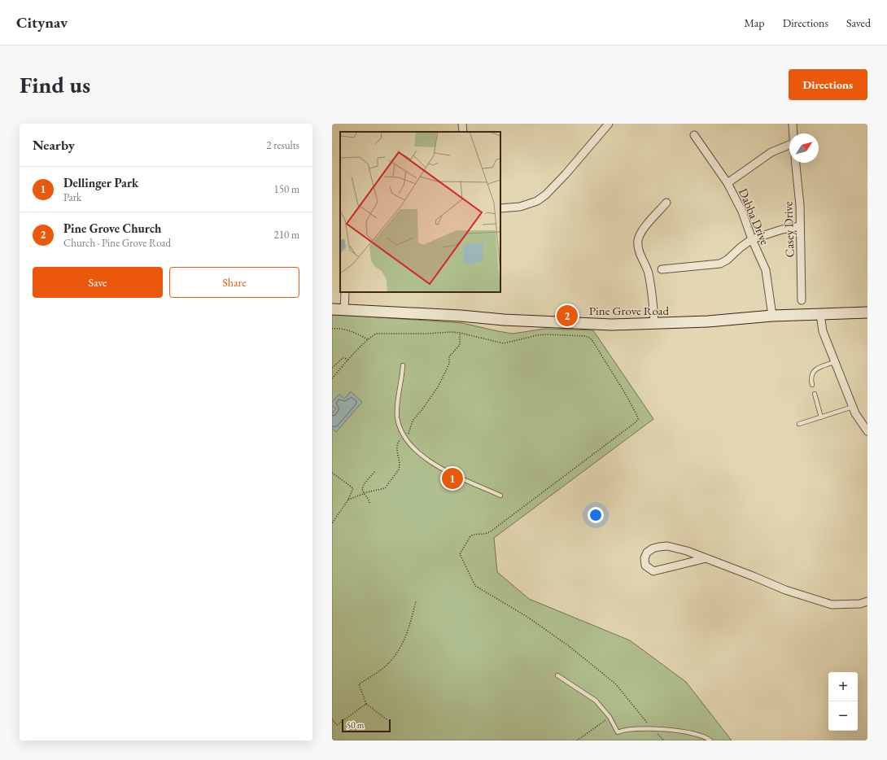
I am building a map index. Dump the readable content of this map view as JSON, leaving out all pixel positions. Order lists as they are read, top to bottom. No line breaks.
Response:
{"streets":{"street":["Dabba Drive","Casey Drive","Pine Grove Road"]},"crossings":[["Dabba Drive","Pine Grove Road"]],"scale_bar":"50 m","north":"top right","page":{"header":"Citynav","nav":["Map","Directions","Saved"],"buttons":["Directions",["Save","Share"]],"title":"Find us","heading":["Nearby","2 results"],"list":[{"mark":"1","name":"Dellinger Park","note":"Park","value":"150 m"},{"mark":"2","name":"Pine Grove Church","note":"Church · Pine Grove Road","value":"210 m"}],"pins":["2","1"],"map_buttons":["+","−"],"scale":"50 m"}}
